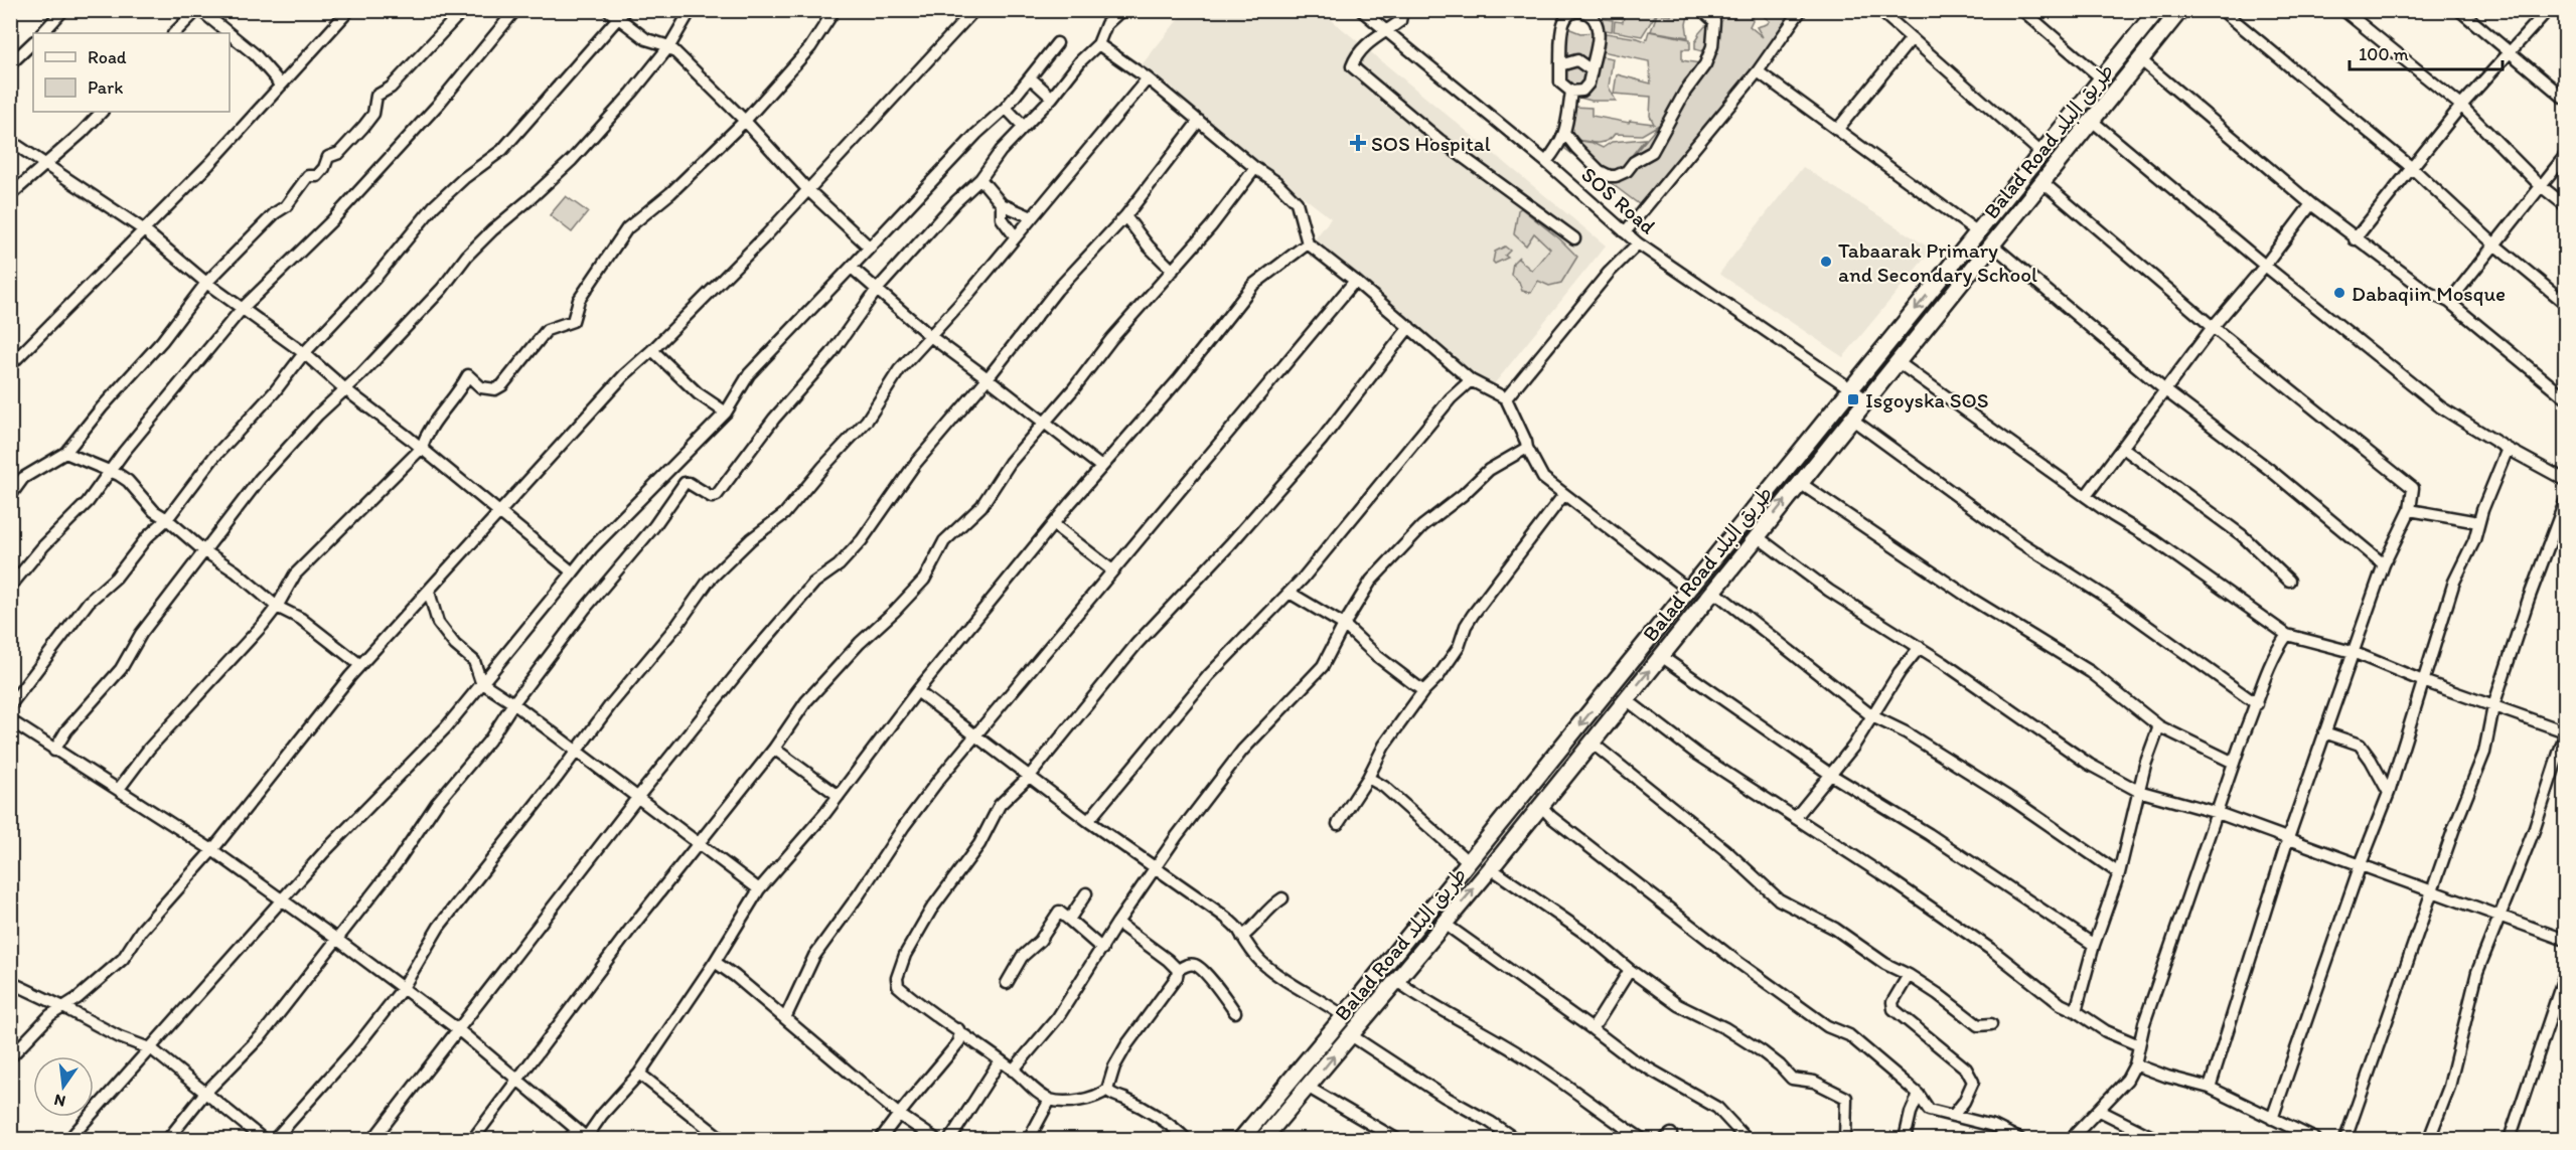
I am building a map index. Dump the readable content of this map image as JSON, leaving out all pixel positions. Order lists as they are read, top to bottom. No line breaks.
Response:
{"streets":{"highway":["Balad Road طريق البلد"],"street":["SOS Road"]},"crossings":[["Balad Road طريق البلد","SOS Road"]],"places":{"health":["SOS Hospital"],"other":["Tabaarak Primary and Secondary School","Dabaqiin Mosque"],"transit":["Isgoyska SOS"]},"legend":["Road","Park"],"scale_bar":"100 m","north":"bottom"}
